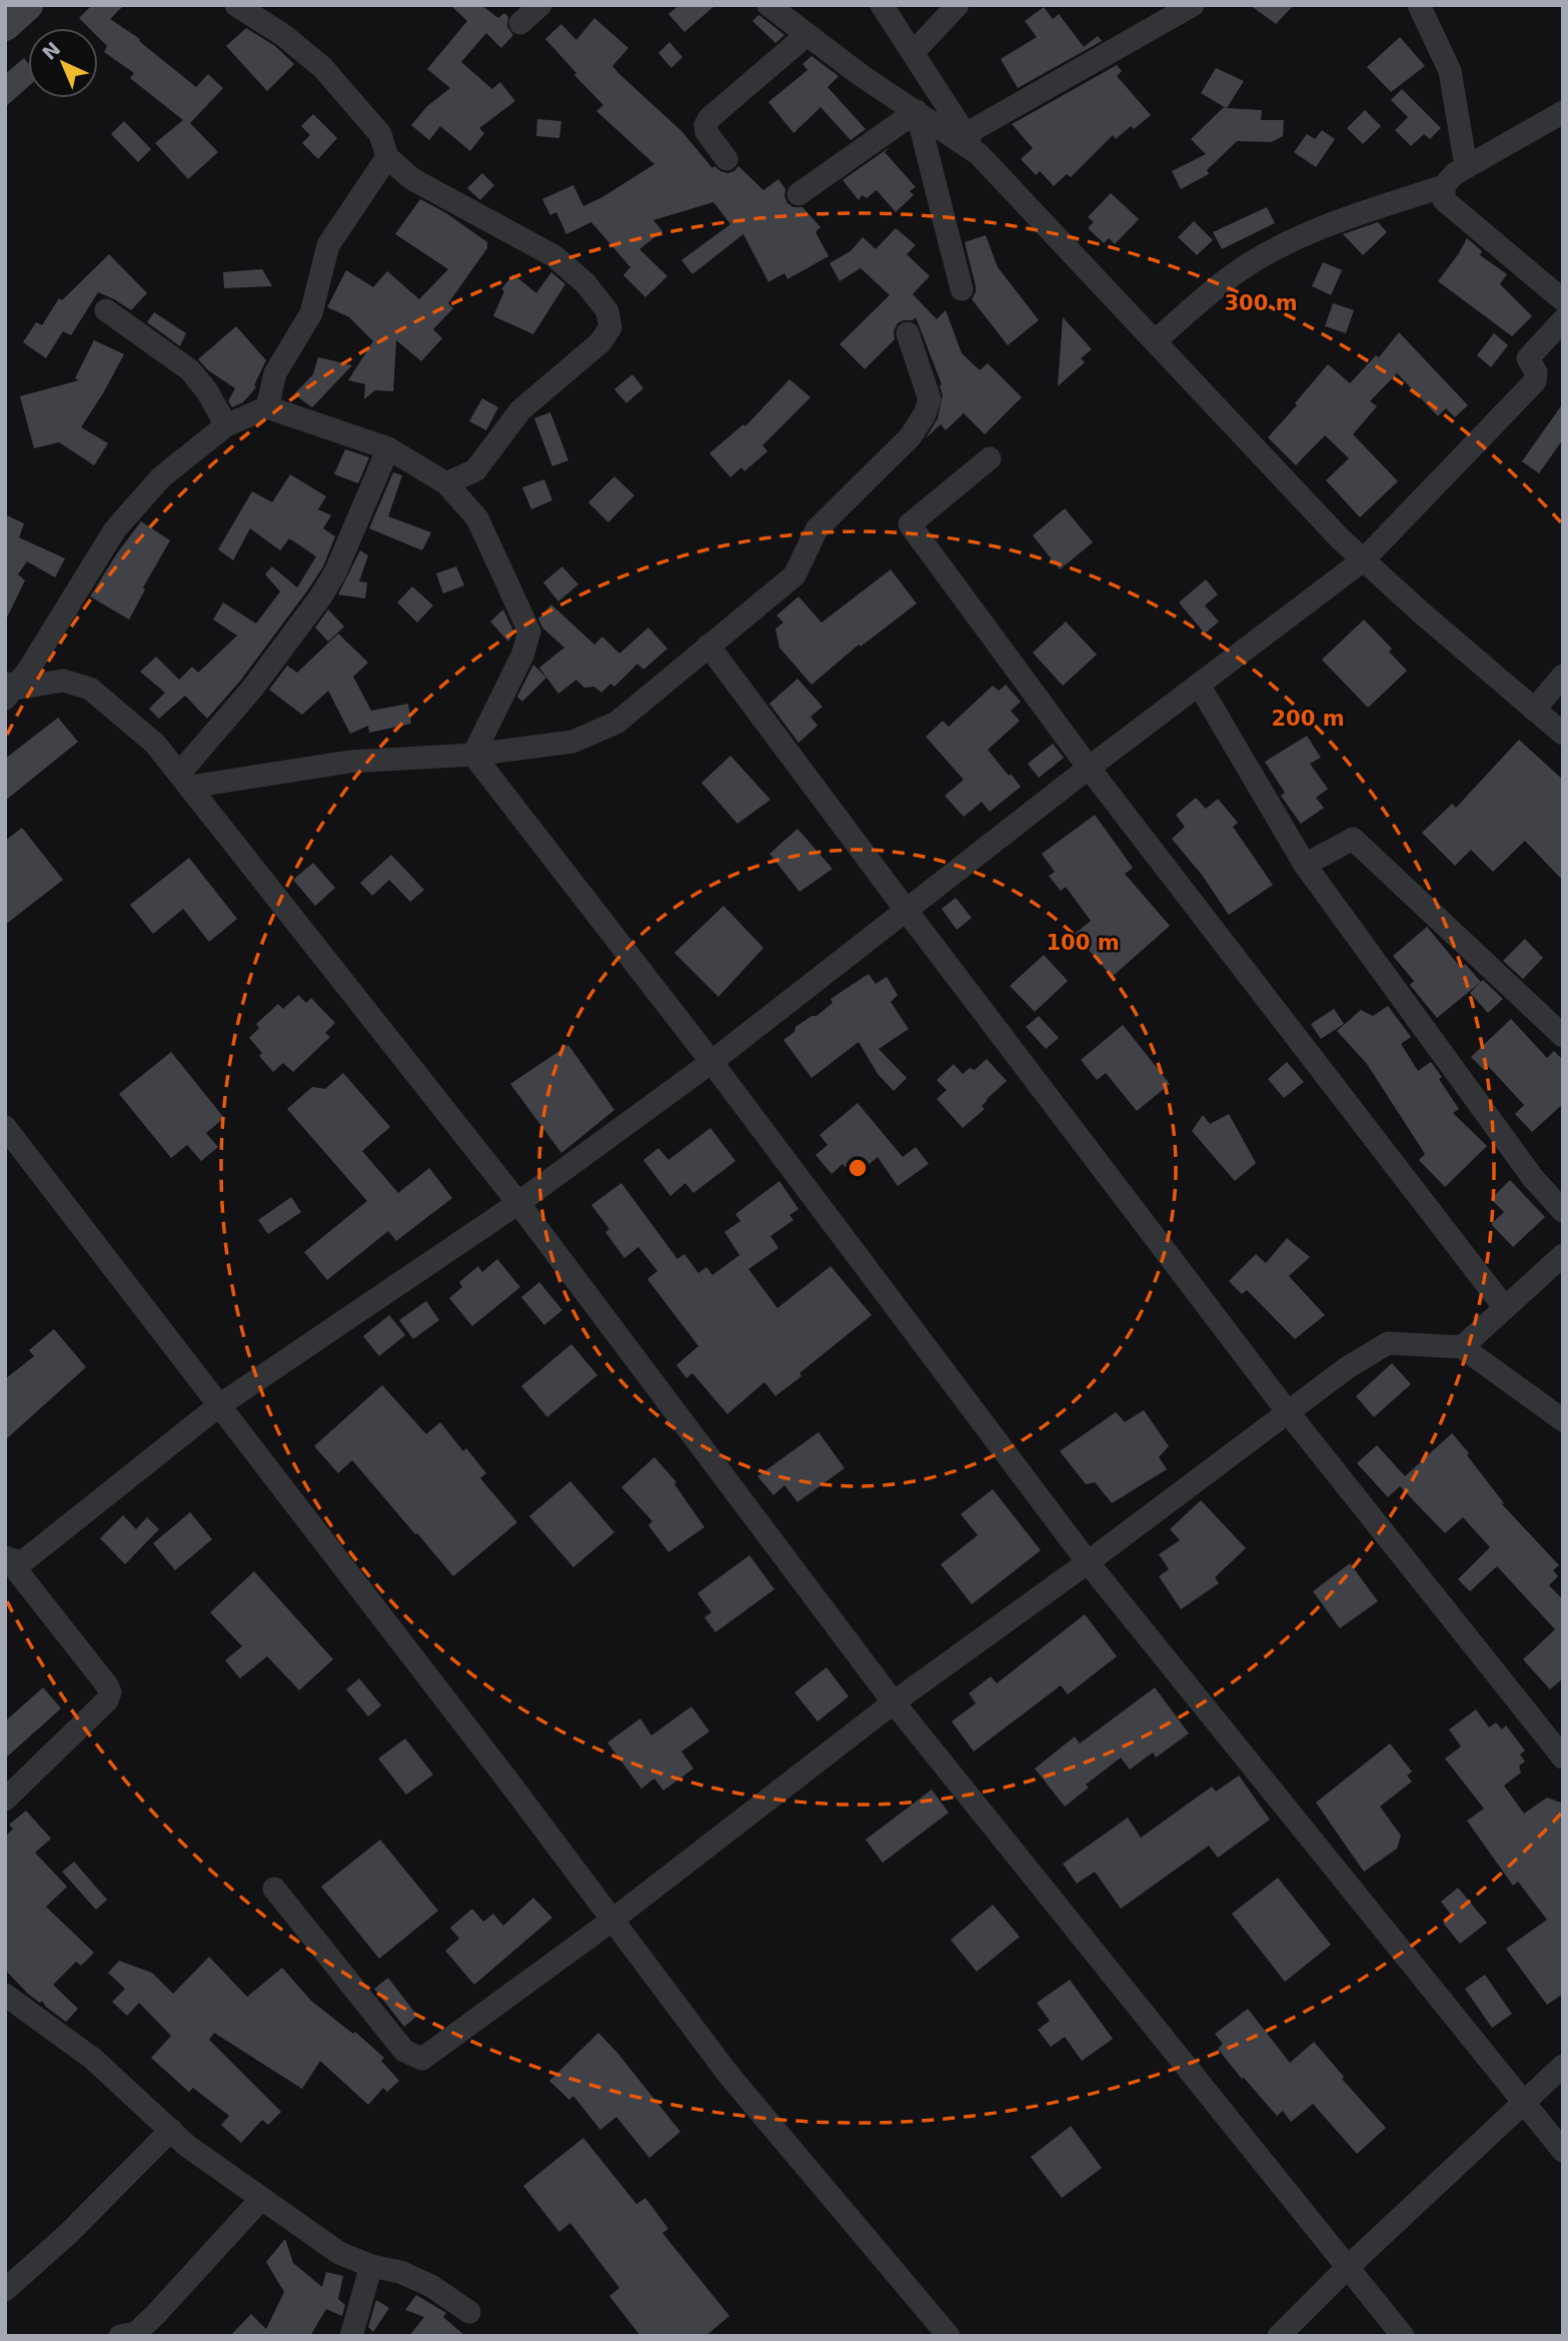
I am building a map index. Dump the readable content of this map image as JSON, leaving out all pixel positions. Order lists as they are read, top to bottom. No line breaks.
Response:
{"north":"top left","rings":["300 m","200 m","100 m"]}
